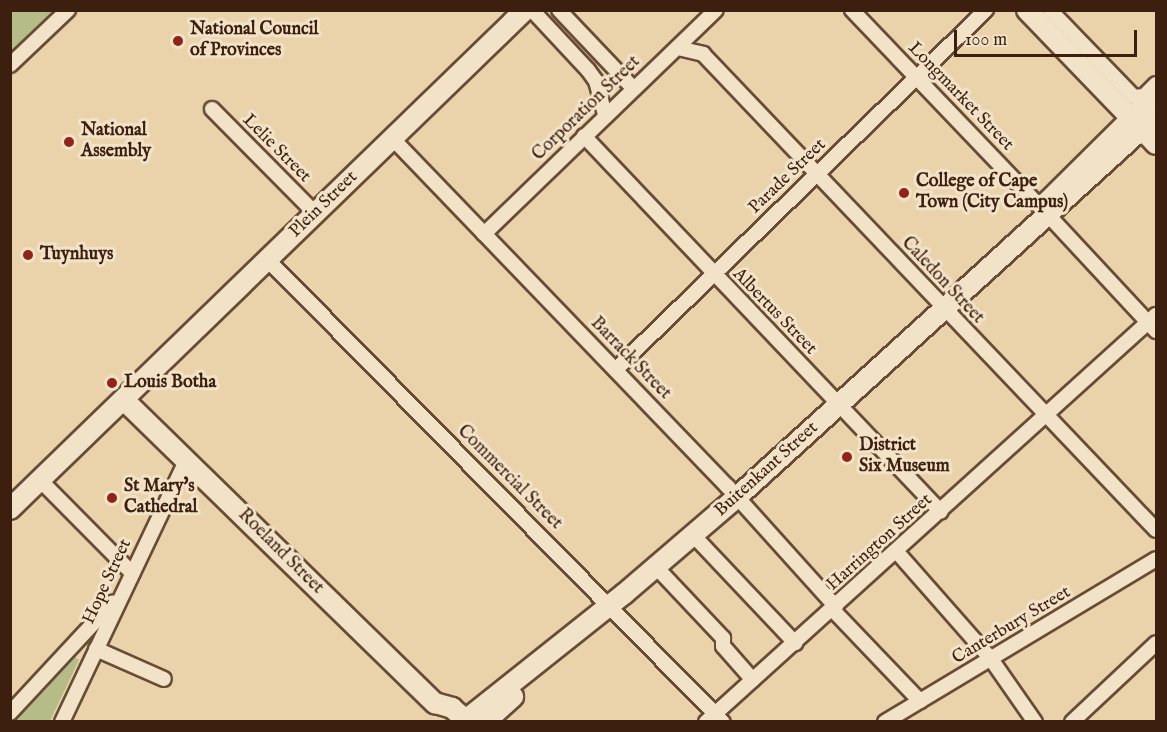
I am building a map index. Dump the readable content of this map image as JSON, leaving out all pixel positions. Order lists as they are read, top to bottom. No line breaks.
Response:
{"streets":{"street":["Longmarket Street","Corporation Street","Lelie Street","Parade Street","Plein Street","Caledon Street","Albertus Street","Barrack Street","Buitenkant Street","Commercial Street","Harrington Street","Roeland Street","Hope Street","Canterbury Street"]},"crossings":[["Longmarket Street","Parade Street"],["Longmarket Street","Buitenkant Street"],["Longmarket Street","Harrington Street"],["Corporation Street","Albertus Street"],["Corporation Street","Barrack Street"],["Lelie Street","Plein Street"],["Parade Street","Caledon Street"],["Parade Street","Albertus Street"],["Parade Street","Barrack Street"],["Plein Street","Barrack Street"],["Plein Street","Commercial Street"],["Plein Street","Roeland Street"],["Caledon Street","Buitenkant Street"],["Caledon Street","Harrington Street"],["Albertus Street","Buitenkant Street"],["Albertus Street","Harrington Street"],["Barrack Street","Buitenkant Street"],["Barrack Street","Harrington Street"],["Barrack Street","Canterbury Street"],["Buitenkant Street","Commercial Street"],["Buitenkant Street","Roeland Street"],["Commercial Street","Harrington Street"],["Roeland Street","Hope Street"]],"places":["National Council of Provinces","National Assembly","College of Cape Town (City Campus)","Tuynhuys","Louis Botha","District Six Museum","St Mary's Cathedral"],"scale_bar":"100 m"}
